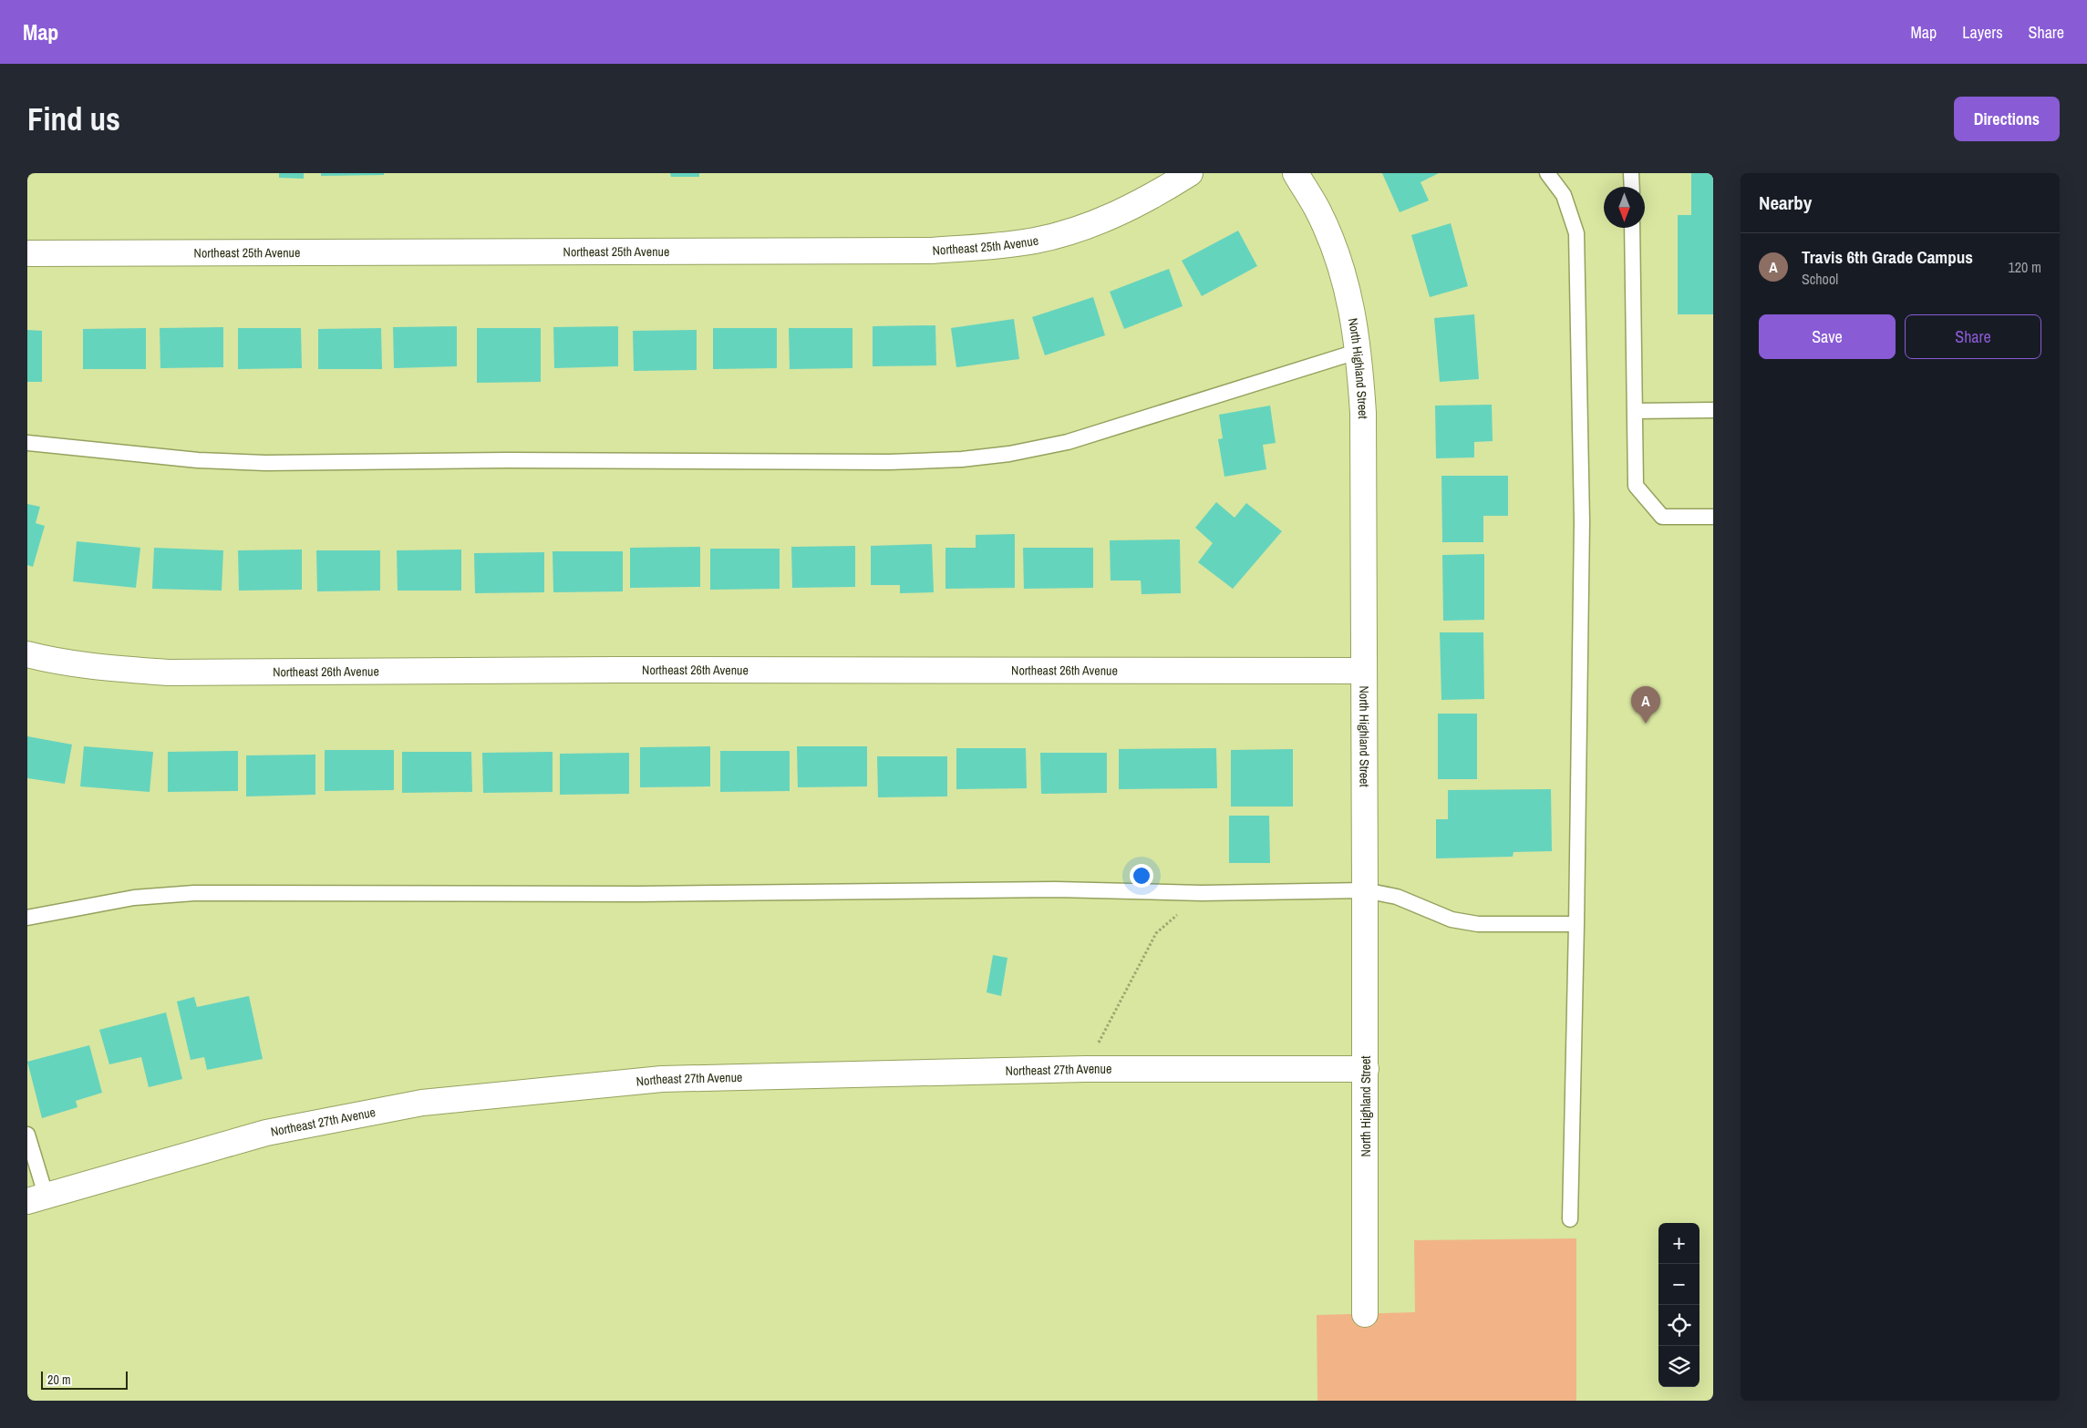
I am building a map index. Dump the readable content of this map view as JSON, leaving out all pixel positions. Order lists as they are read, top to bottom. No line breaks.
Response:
{"streets":{"street":["Northeast 25th Avenue","North Highland Street","Northeast 26th Avenue","Northeast 27th Avenue"]},"crossings":[["North Highland Street","Northeast 26th Avenue"],["North Highland Street","Northeast 27th Avenue"]],"scale_bar":"20 m","north":"bottom","page":{"header":"Map","nav":["Map","Layers","Share"],"buttons":["Directions",["Save","Share"]],"title":"Find us","heading":"Nearby","list":[{"mark":"A","name":"Travis 6th Grade Campus","note":"School","value":"120 m"}],"pins":"A","map_buttons":["+","−"],"scale":"20 m"}}
